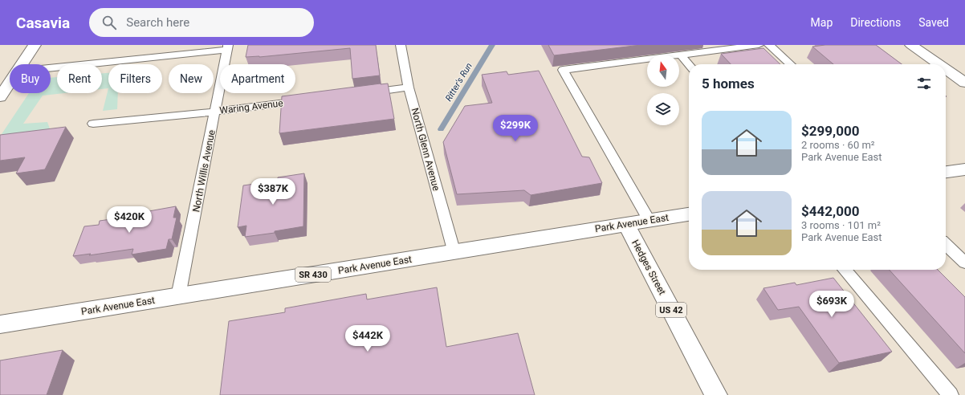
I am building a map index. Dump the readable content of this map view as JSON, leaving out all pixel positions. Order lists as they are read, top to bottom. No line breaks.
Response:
{"streets":{"main road":["Park Avenue East","Hedges Street","SR 430","US 42"],"lane":["Waring Avenue","North Glenn Avenue","North Willis Avenue"]},"crossings":[["Waring Avenue","North Willis Avenue"],["North Glenn Avenue","Park Avenue East"],["North Willis Avenue","Park Avenue East"],["Park Avenue East","Hedges Street"]],"water":["Ritter's Run"],"north":"top","page":{"header":"Casavia","search":"Search here","nav":["Map","Directions","Saved"],"chip":["Buy","Rent","Filters","New","Apartment"],"heading":"5 homes","list":[{"name":"$299,000","note":"2 rooms · 60 m² · Park Avenue East"},{"name":"$442,000","note":"3 rooms · 101 m² · Park Avenue East"}],"price":["$299K","$387K","$420K","$693K","$442K"]}}
